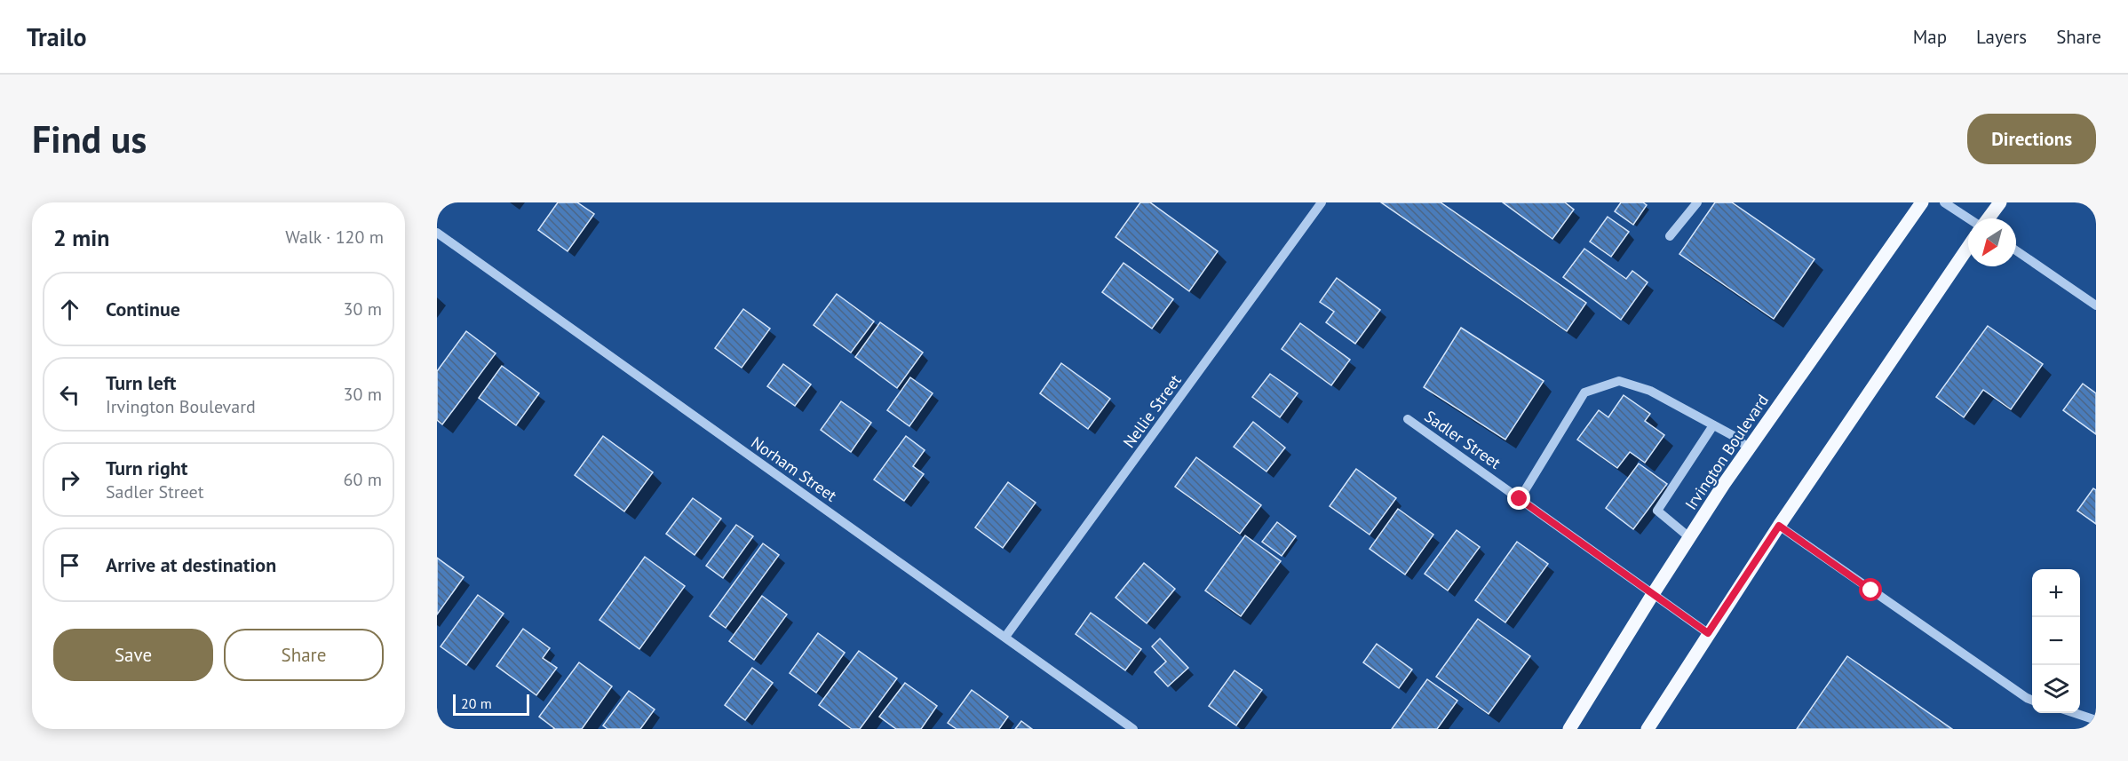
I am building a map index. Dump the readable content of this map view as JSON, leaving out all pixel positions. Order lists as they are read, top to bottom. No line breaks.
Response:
{"streets":{"main road":["Irvington Boulevard"],"street":["Nellie Street","Sadler Street","Norham Street"]},"crossings":[["Nellie Street","Norham Street"],["Sadler Street","Irvington Boulevard"]],"scale_bar":"20 m","north":"bottom left","page":{"header":"Trailo","nav":["Map","Layers","Share"],"buttons":["Directions",["Save","Share"]],"title":"Find us","heading":["2 min","Walk · 120 m"],"list":[["Continue","30 m"],["Turn left","Irvington Boulevard","30 m"],["Turn right","Sadler Street","60 m"],"Arrive at destination"],"map_buttons":["+","−"],"scale":"20 m"}}
